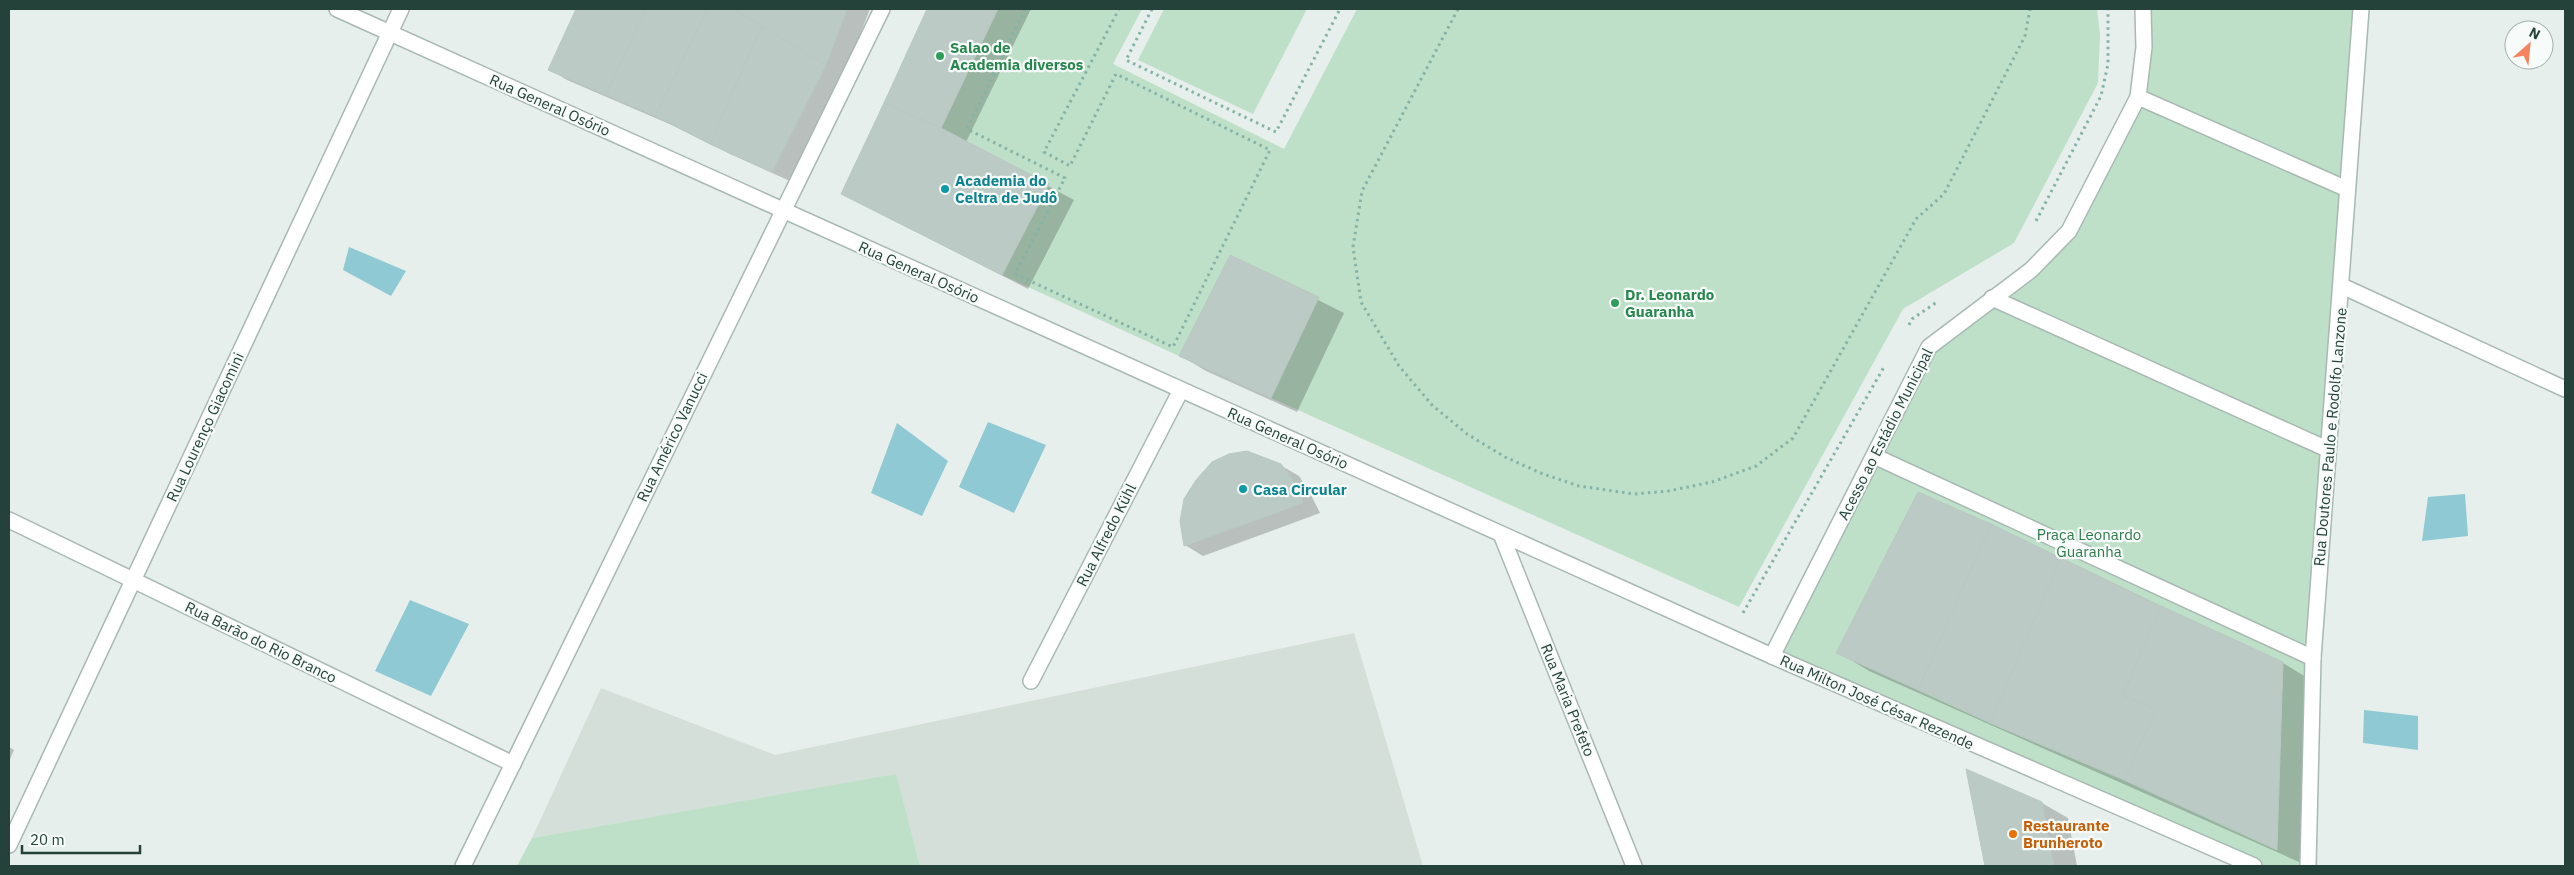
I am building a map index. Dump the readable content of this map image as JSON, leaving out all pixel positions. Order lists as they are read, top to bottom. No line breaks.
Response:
{"streets":{"street":["Rua General Osório","Rua Lourenço Giacomini","Acesso ao Estádio Municipal","Rua Américo Vanucci","Rua Doutores Paulo e Rodolfo Lanzone","Rua Alfredo Kühl","Rua Barão do Rio Branco","Rua Maria Prefeto","Rua Milton José César Rezende"]},"crossings":[["Rua General Osório","Rua Lourenço Giacomini"],["Rua General Osório","Rua Américo Vanucci"],["Rua General Osório","Rua Alfredo Kühl"],["Rua General Osório","Rua Maria Prefeto"],["Rua General Osório","Rua Milton José César Rezende"],["Rua Lourenço Giacomini","Rua Barão do Rio Branco"],["Acesso ao Estádio Municipal","Rua Milton José César Rezende"],["Rua Américo Vanucci","Rua Barão do Rio Branco"],["Rua Maria Prefeto","Rua Milton José César Rezende"]],"parks":["Praça Leonardo Guaranha"],"places":["Salao de Academia diversos","Academia do Celtra de Judô","Dr. Leonardo Guaranha","Casa Circular","Restaurante Brunheroto"],"scale_bar":"20 m","north":"top right"}
